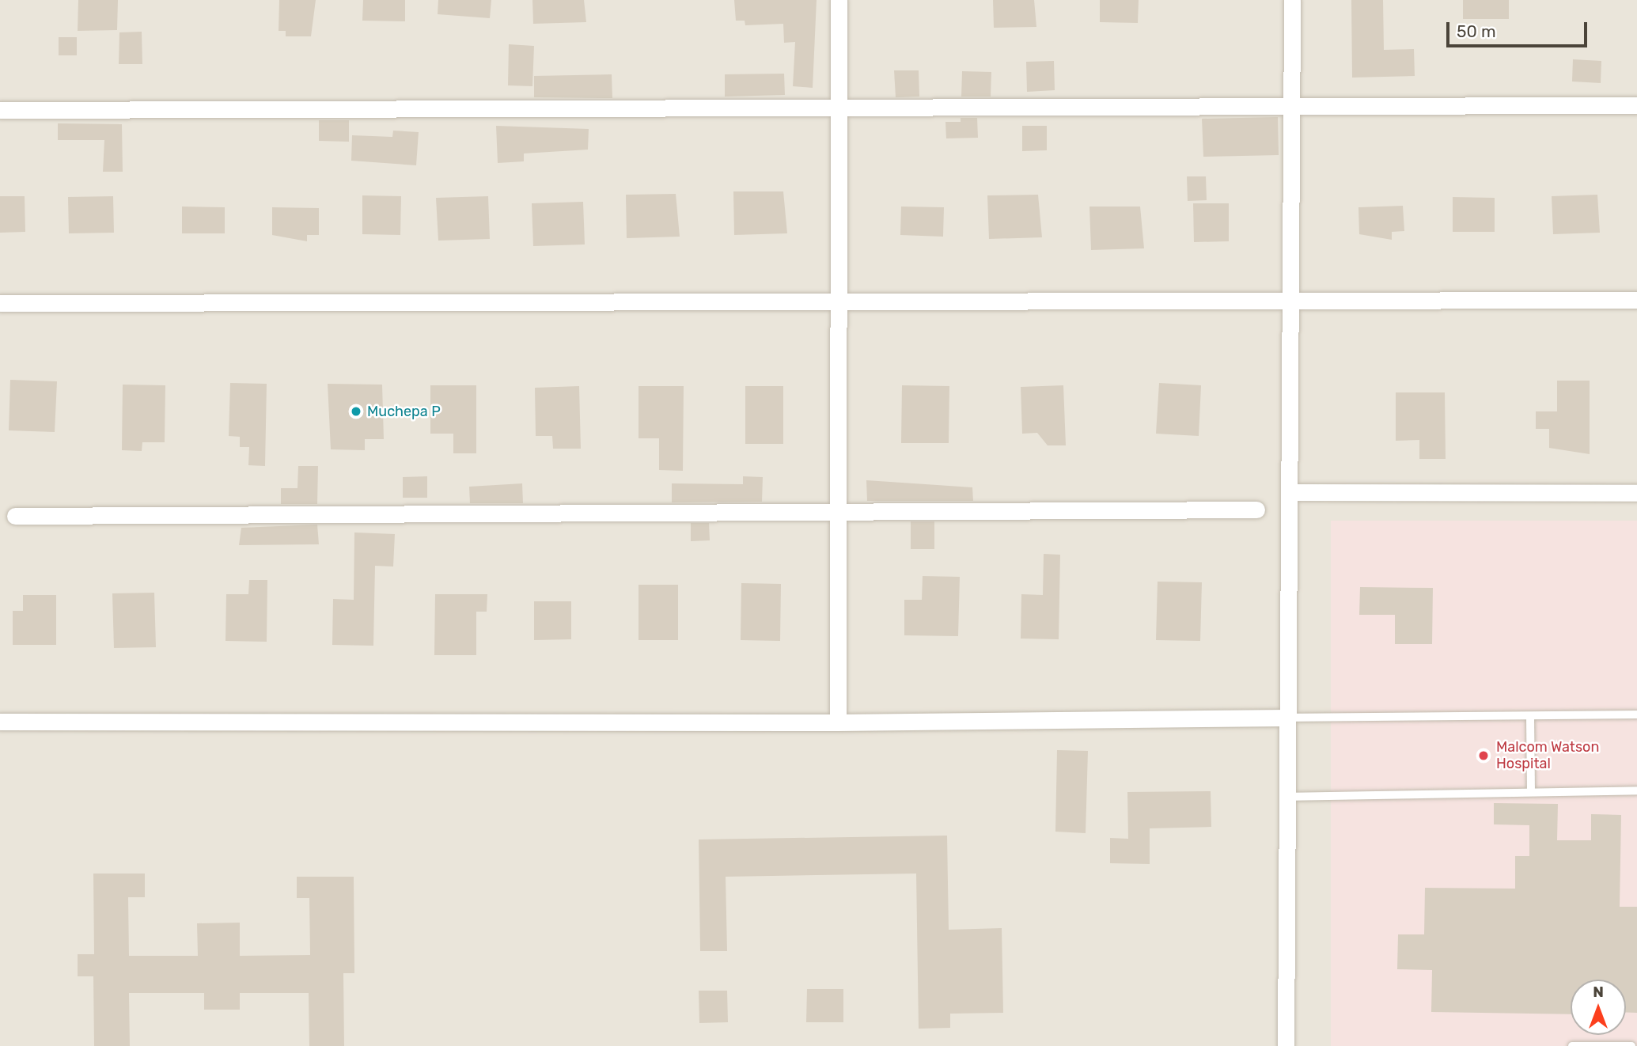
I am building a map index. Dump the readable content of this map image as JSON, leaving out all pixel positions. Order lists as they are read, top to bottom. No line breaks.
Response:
{"places":["Muchepa P","Malcom Watson Hospital"],"scale_bar":"50 m","north":"top"}
